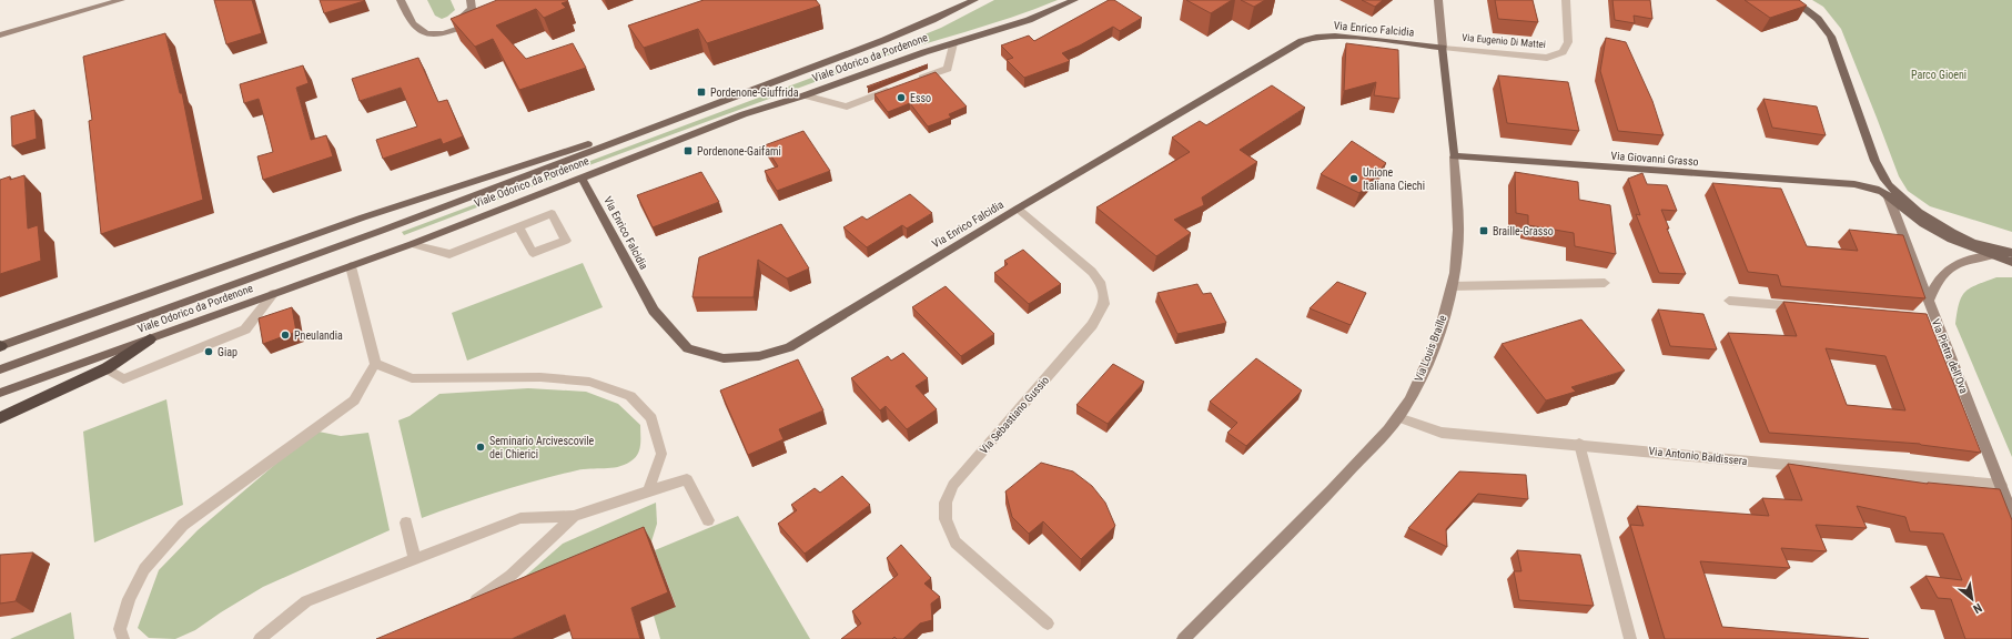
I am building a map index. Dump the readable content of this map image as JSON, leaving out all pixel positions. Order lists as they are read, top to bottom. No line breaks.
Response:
{"streets":{"main road":["Via Enrico Falcidia","Viale Odorico da Pordenone","Via Giovanni Grasso","Via Louis Braille","Via Pietra dell'Ova"],"street":["Via Eugenio Di Mattei","Via Sebastiano Gussio","Via Antonio Baldissera"]},"crossings":[["Via Enrico Falcidia","Via Eugenio Di Mattei"],["Via Enrico Falcidia","Viale Odorico da Pordenone"],["Via Enrico Falcidia","Via Louis Braille"],["Via Enrico Falcidia","Via Sebastiano Gussio"],["Via Eugenio Di Mattei","Via Louis Braille"],["Via Giovanni Grasso","Via Louis Braille"],["Via Louis Braille","Via Antonio Baldissera"],["Via Pietra dell'Ova","Via Antonio Baldissera"]],"parks":["Parco Gioeni"],"places":{"transit":["Pordenone-Giuffrida","Pordenone-Gaifami","Braille-Grasso"],"other":["Esso","Unione Italiana Ciechi","Pneulandia","Giap","Seminario Arcivescovile dei Chierici"]},"north":"bottom right"}
